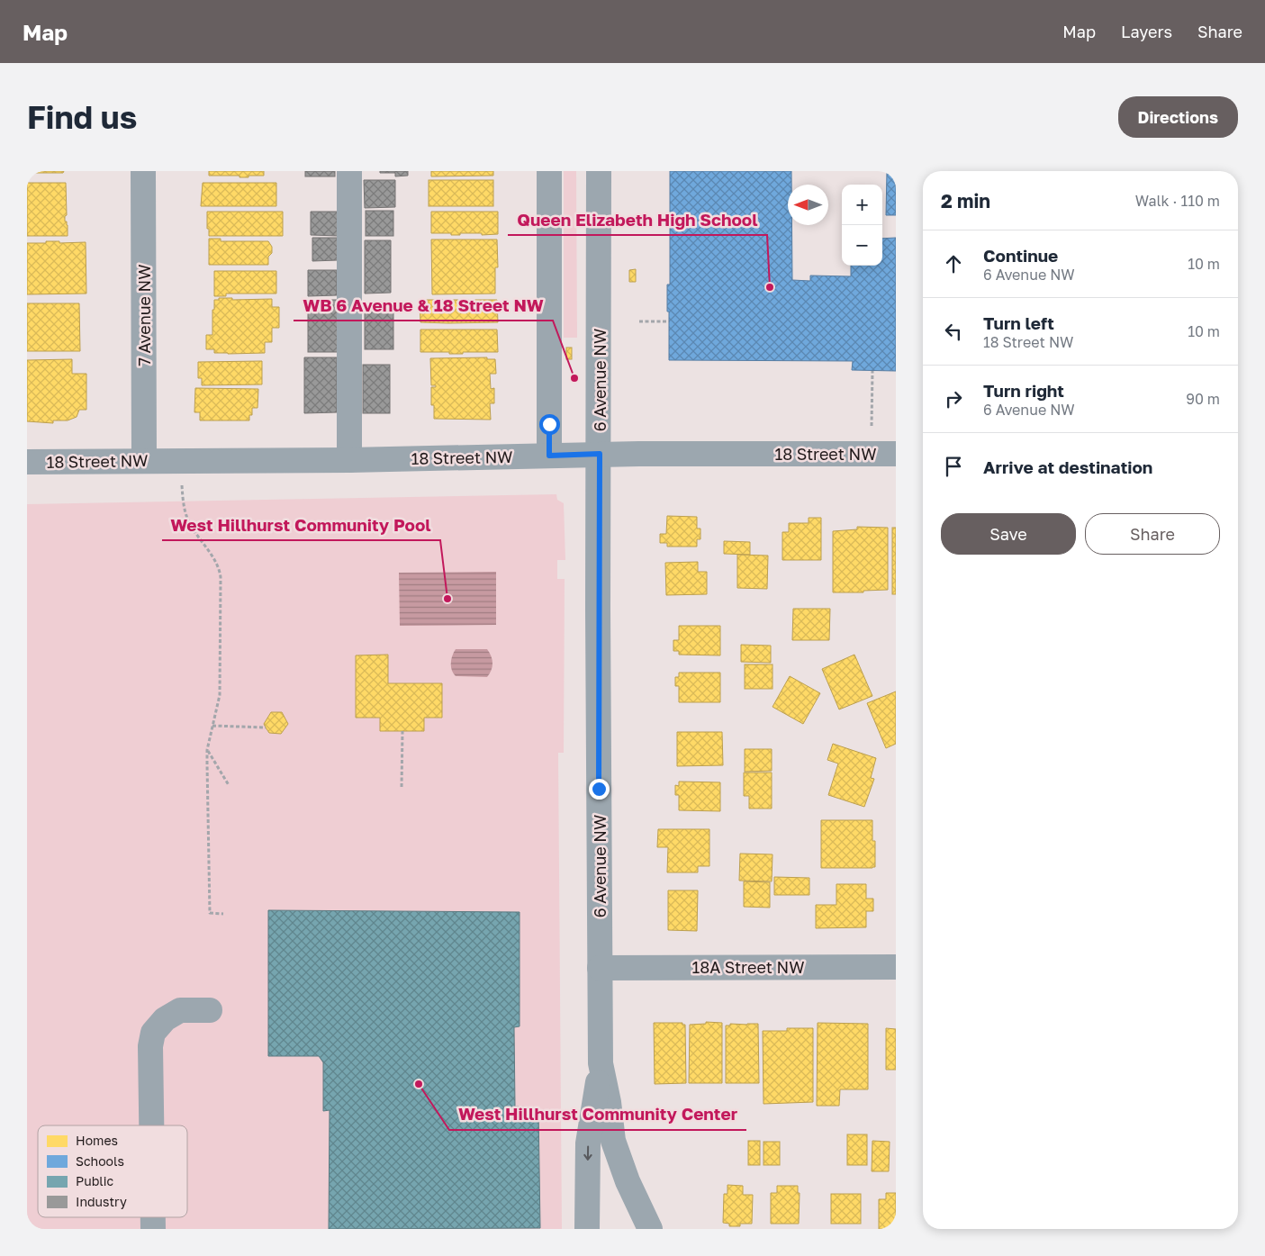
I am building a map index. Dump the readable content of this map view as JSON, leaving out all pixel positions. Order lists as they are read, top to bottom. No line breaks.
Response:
{"streets":{"street":["7 Avenue NW","6 Avenue NW","18 Street NW","18A Street NW"]},"crossings":[["7 Avenue NW","18 Street NW"],["6 Avenue NW","18 Street NW"],["6 Avenue NW","18A Street NW"]],"places":["Queen Elizabeth High School","WB 6 Avenue & 18 Street NW","West Hillhurst Community Pool","West Hillhurst Community Center"],"legend":["Homes","Schools","Public","Industry"],"north":"left","page":{"header":"Map","nav":["Map","Layers","Share"],"buttons":["Directions",["Save","Share"]],"title":"Find us","heading":["2 min","Walk · 110 m"],"map_buttons":["+","−"],"list":[["Continue","6 Avenue NW","10 m"],["Turn left","18 Street NW","10 m"],["Turn right","6 Avenue NW","90 m"],"Arrive at destination"]}}
